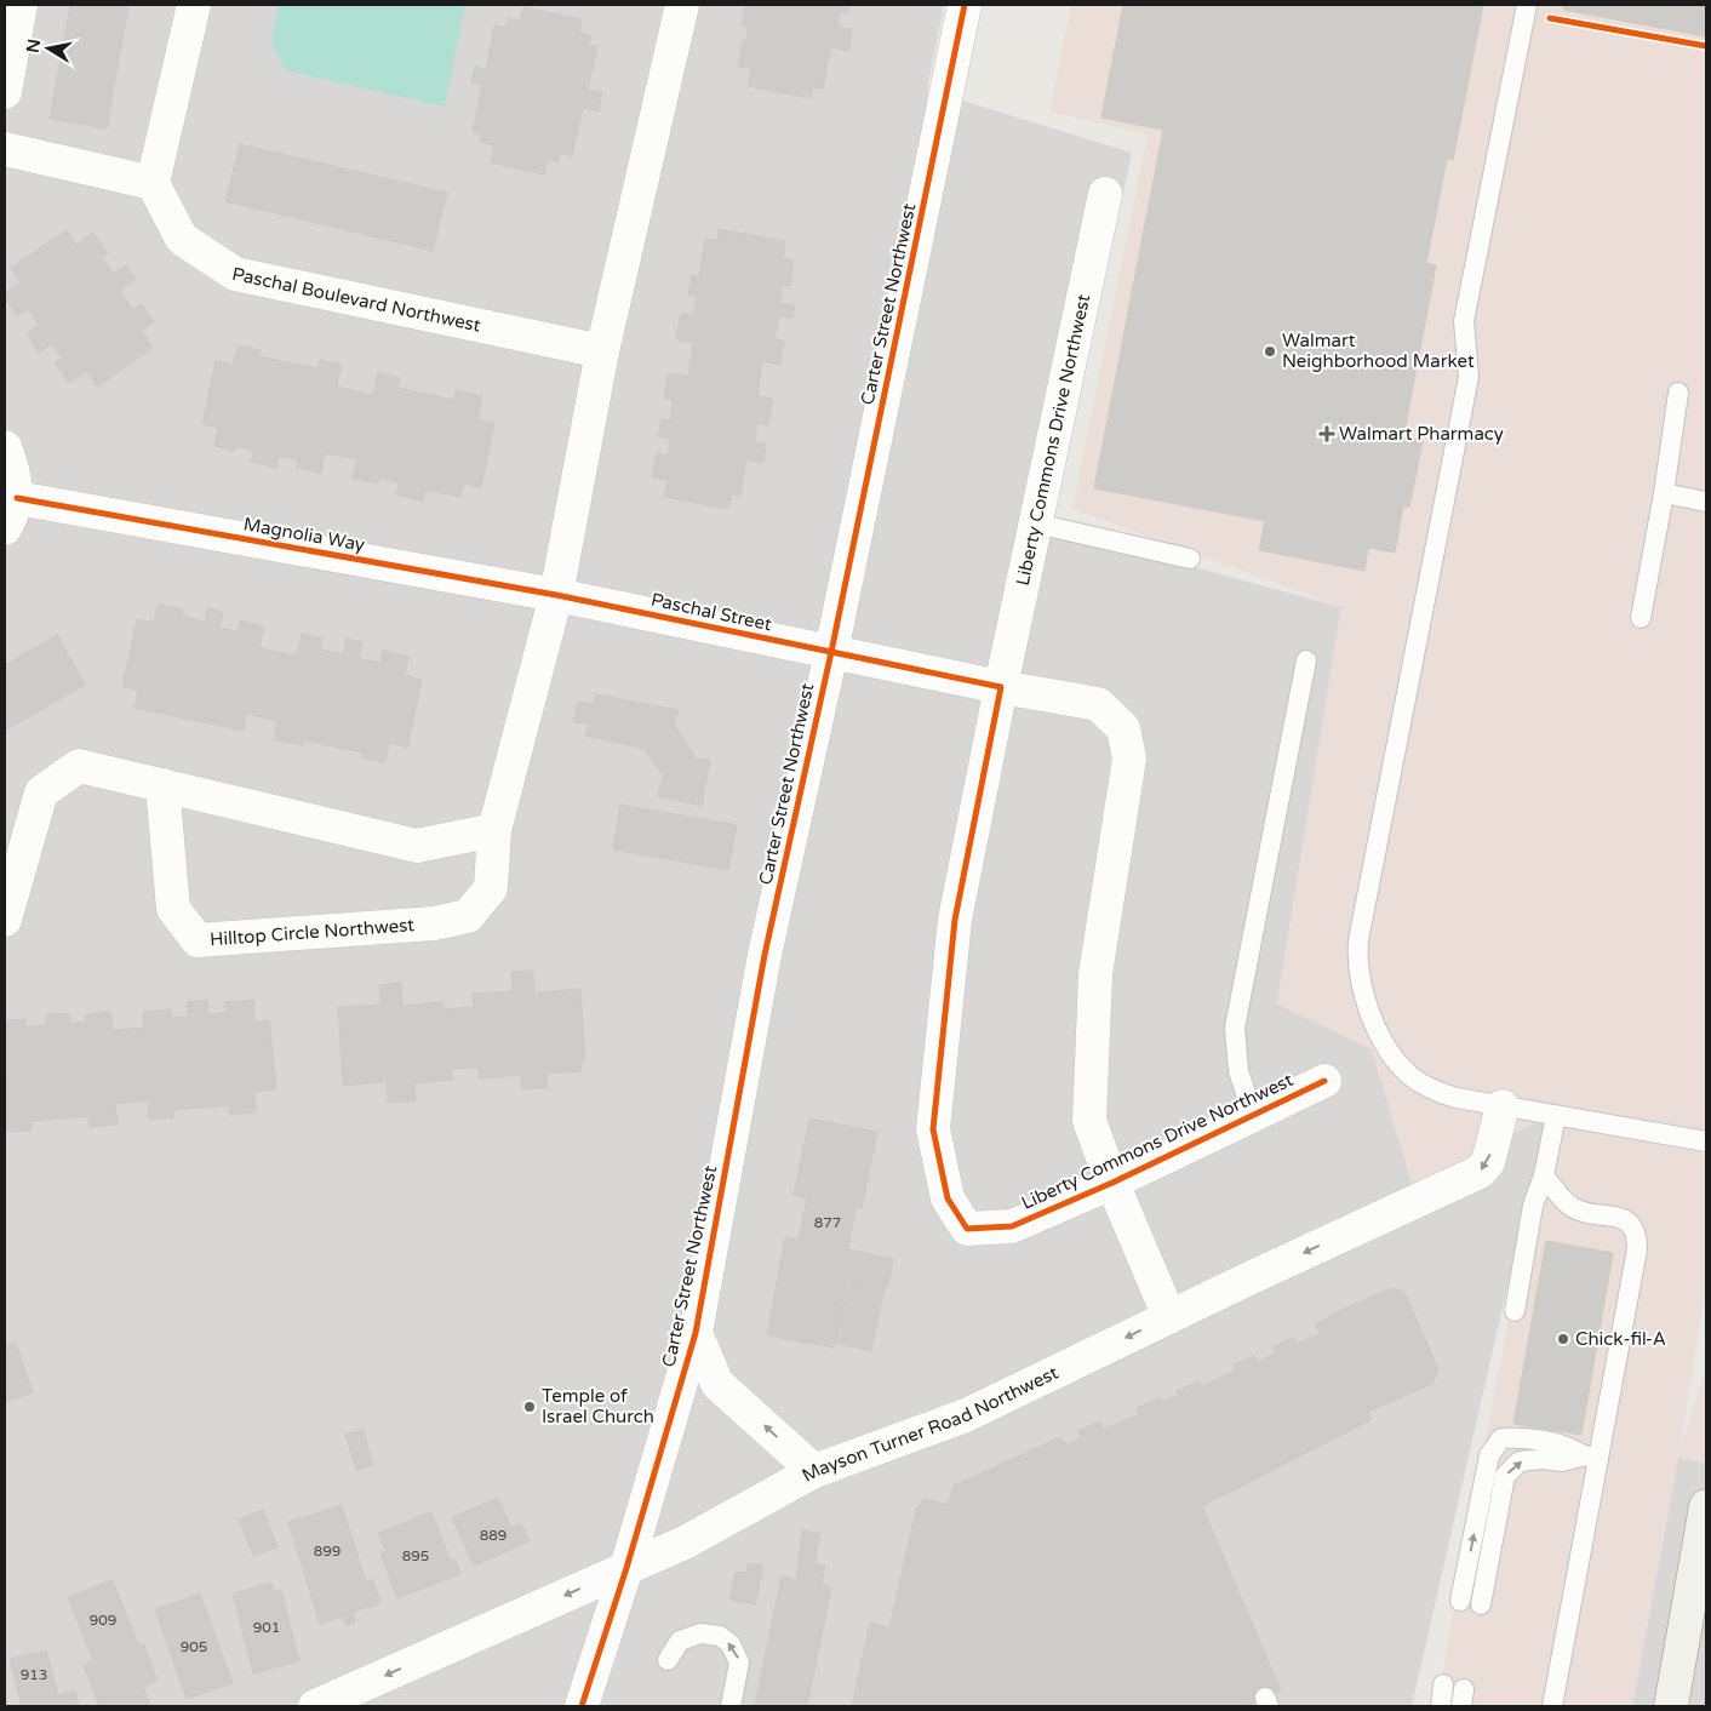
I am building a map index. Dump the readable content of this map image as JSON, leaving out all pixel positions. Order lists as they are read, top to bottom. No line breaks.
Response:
{"streets":{"street":["Paschal Boulevard Northwest","Carter Street Northwest","Liberty Commons Drive Northwest","Magnolia Way","Paschal Street","Hilltop Circle Northwest","Mayson Turner Road Northwest"]},"crossings":[["Carter Street Northwest","Liberty Commons Drive Northwest"],["Carter Street Northwest","Paschal Street"],["Carter Street Northwest","Mayson Turner Road Northwest"],["Liberty Commons Drive Northwest","Paschal Street"],["Liberty Commons Drive Northwest","Mayson Turner Road Northwest"],["Magnolia Way","Paschal Street"]],"one_way":["Mayson Turner Road Northwest"],"places":{"other":["Walmart Neighborhood Market","Chick-fil-A","Temple of Israel Church"],"health":["Walmart Pharmacy"]},"house_numbers":["877","889","899","895","909","901","905","913"],"north":"left"}
